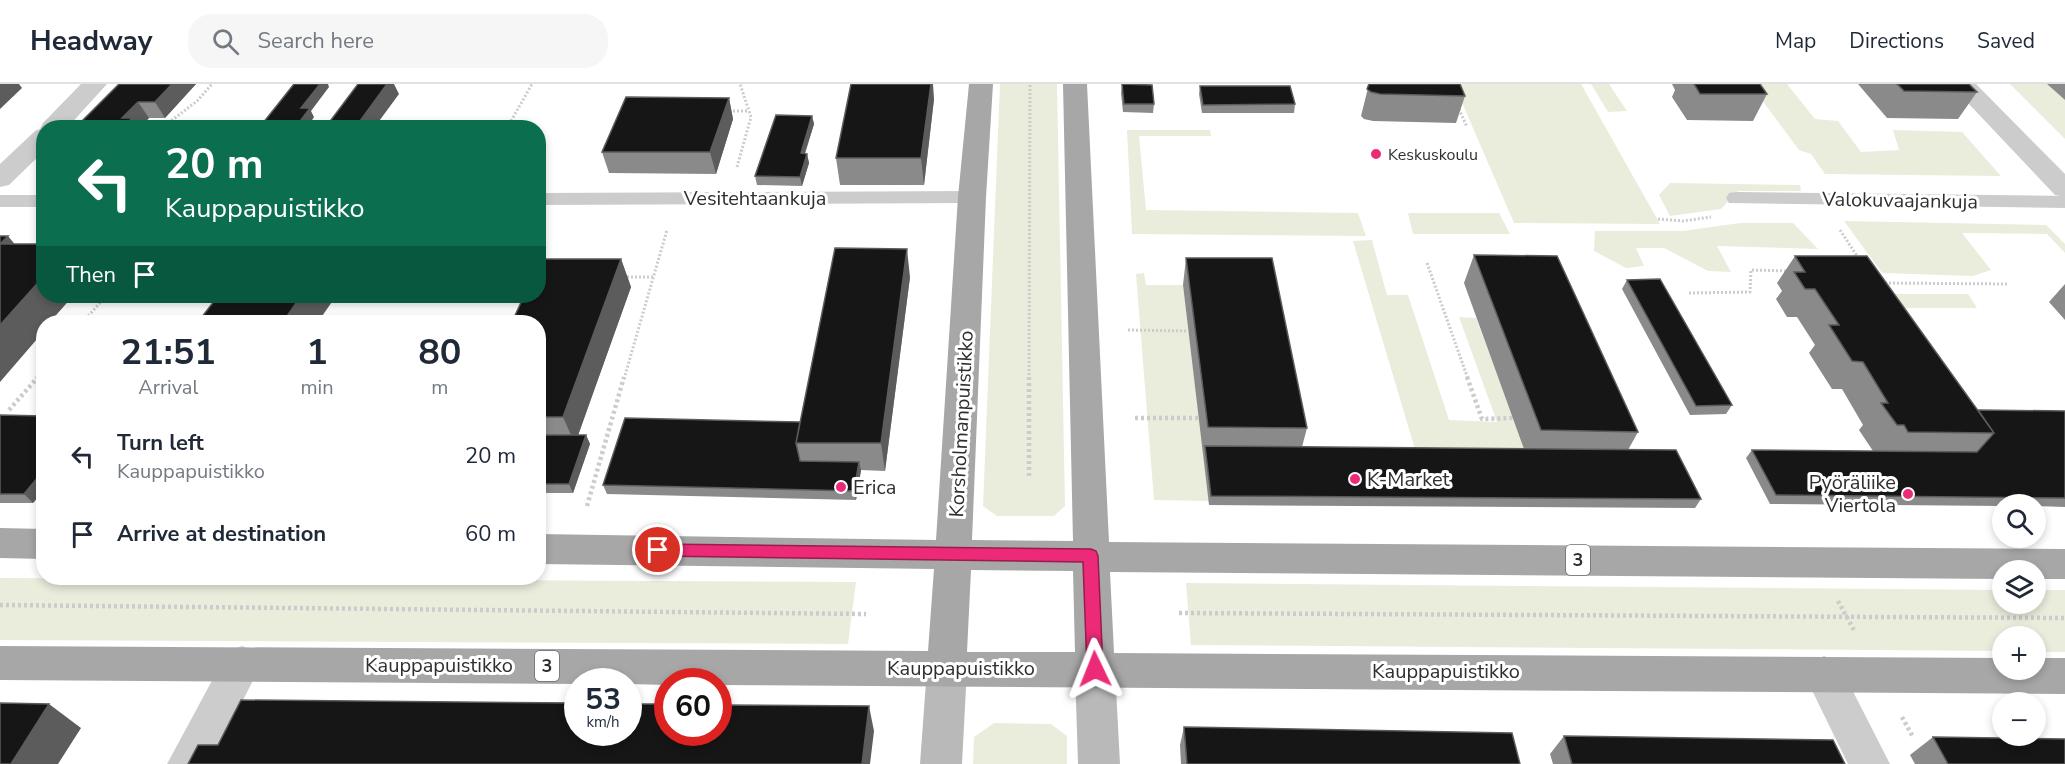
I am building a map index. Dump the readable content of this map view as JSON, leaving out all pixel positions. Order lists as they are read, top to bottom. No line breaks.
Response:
{"streets":{"main road":["Korsholmanpuistikko","3","Kauppapuistikko"],"lane":["Vesitehtaankuja","Valokuvaajankuja"]},"crossings":[["Vesitehtaankuja","Korsholmanpuistikko"],["Korsholmanpuistikko","3"],["Korsholmanpuistikko","Kauppapuistikko"]],"places":["Keskuskoulu","K-Market","Erica","Pyöräliike Viertola"],"page":{"header":"Headway","search":"Search here","nav":["Map","Directions","Saved"],"turn":["20 m","Kauppapuistikko"],"then":"Then","eta":["21:51","Arrival","1","min","80","m"],"list":[{"name":"Turn left","note":"Kauppapuistikko","value":"20 m"},{"name":"Arrive at destination","value":"60 m"}],"map_buttons":["+","−"],"speed":"53 km/h","limit":"60"}}
